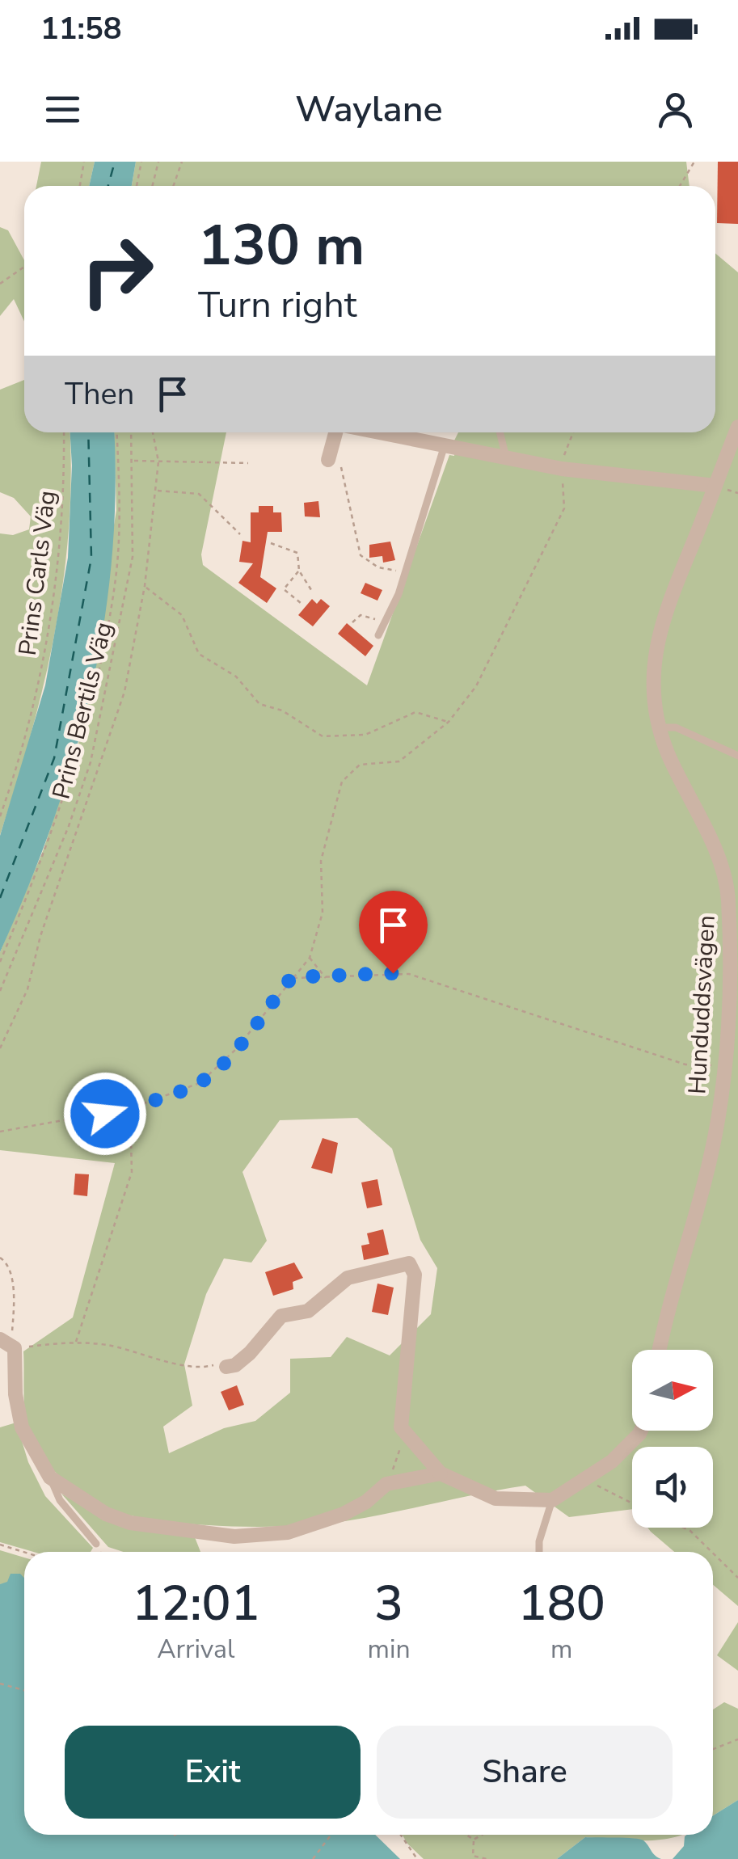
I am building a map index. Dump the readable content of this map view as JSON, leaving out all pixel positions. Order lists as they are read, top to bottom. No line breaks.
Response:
{"streets":{"street":["Hunduddsvägen"],"path":["Prins Carls Väg","Prins Bertils Väg"]},"north":"right","page":{"status":"11:58","header":"Waylane","turn":["130 m","Turn right"],"then":"Then","eta":["12:01","Arrival","3","min","180","m"],"buttons":["Exit","Share"]}}
